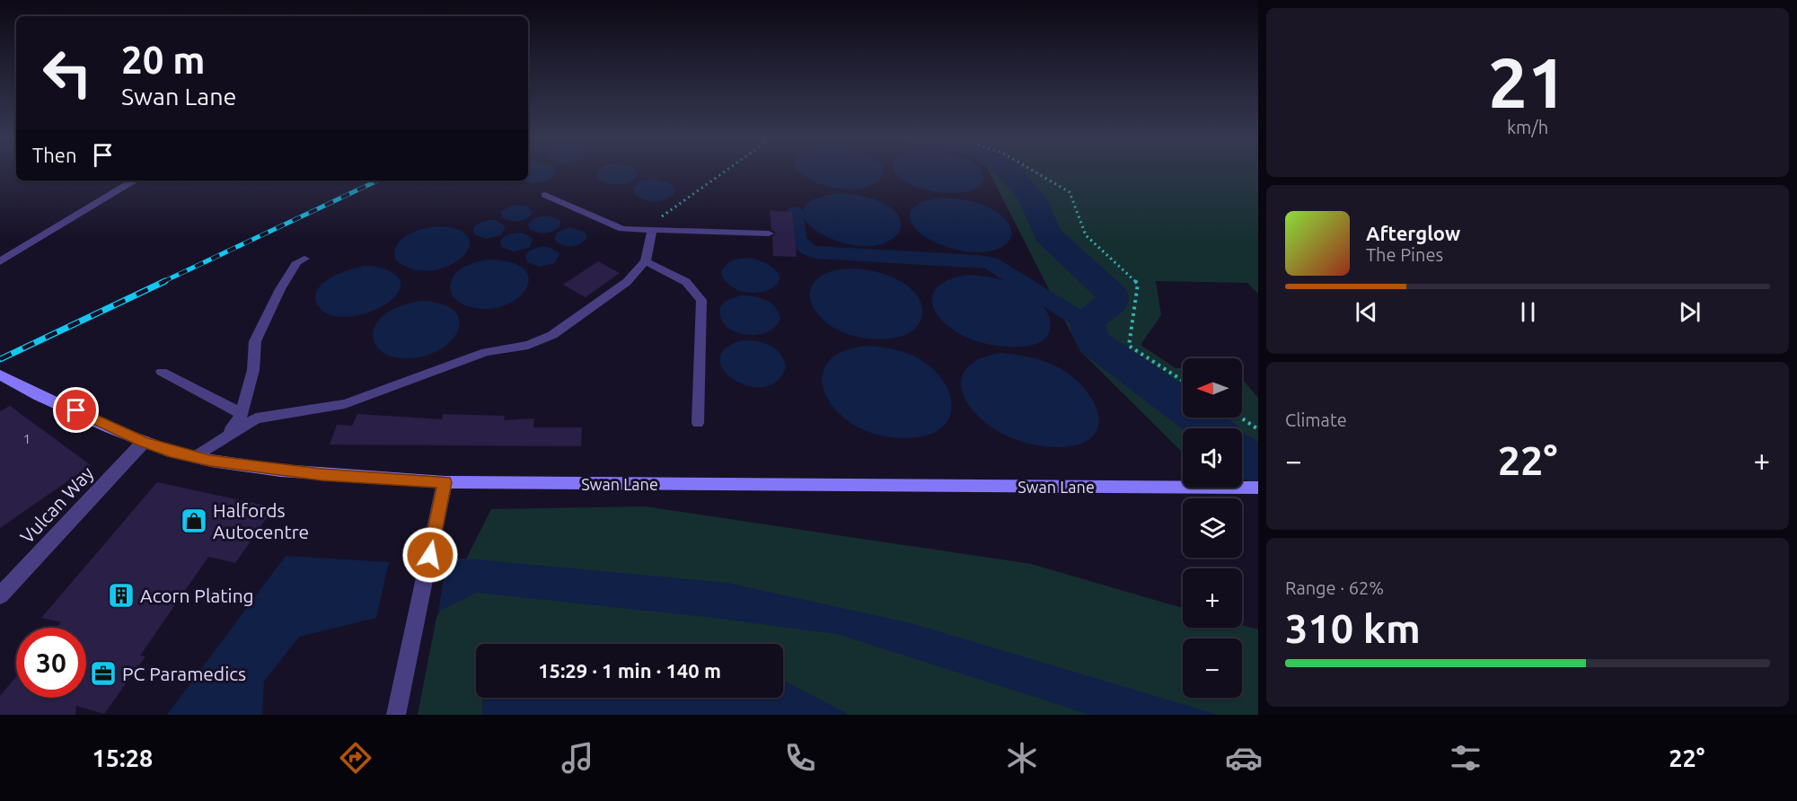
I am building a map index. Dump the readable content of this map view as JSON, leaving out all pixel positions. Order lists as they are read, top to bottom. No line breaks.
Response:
{"streets":{"street":["Swan Lane","Vulcan Way"]},"crossings":[["Swan Lane","Vulcan Way"]],"places":{"shop":["Halfords Autocentre"],"building":["Acorn Plating"],"office":["PC Paramedics"]},"house_numbers":["1"],"north":"left","page":{"tile":[["21","km/h"],"Climate",["Range · 62%","310 km"]],"turn":["20 m","Swan Lane"],"then":"Then","song":["Afterglow","The Pines"],"map_buttons":["+","−"],"heat":["−","22°","+"],"limit":"30","trip":"15:29 · 1 min · 140 m","tabs":["15:28","22°"]}}
